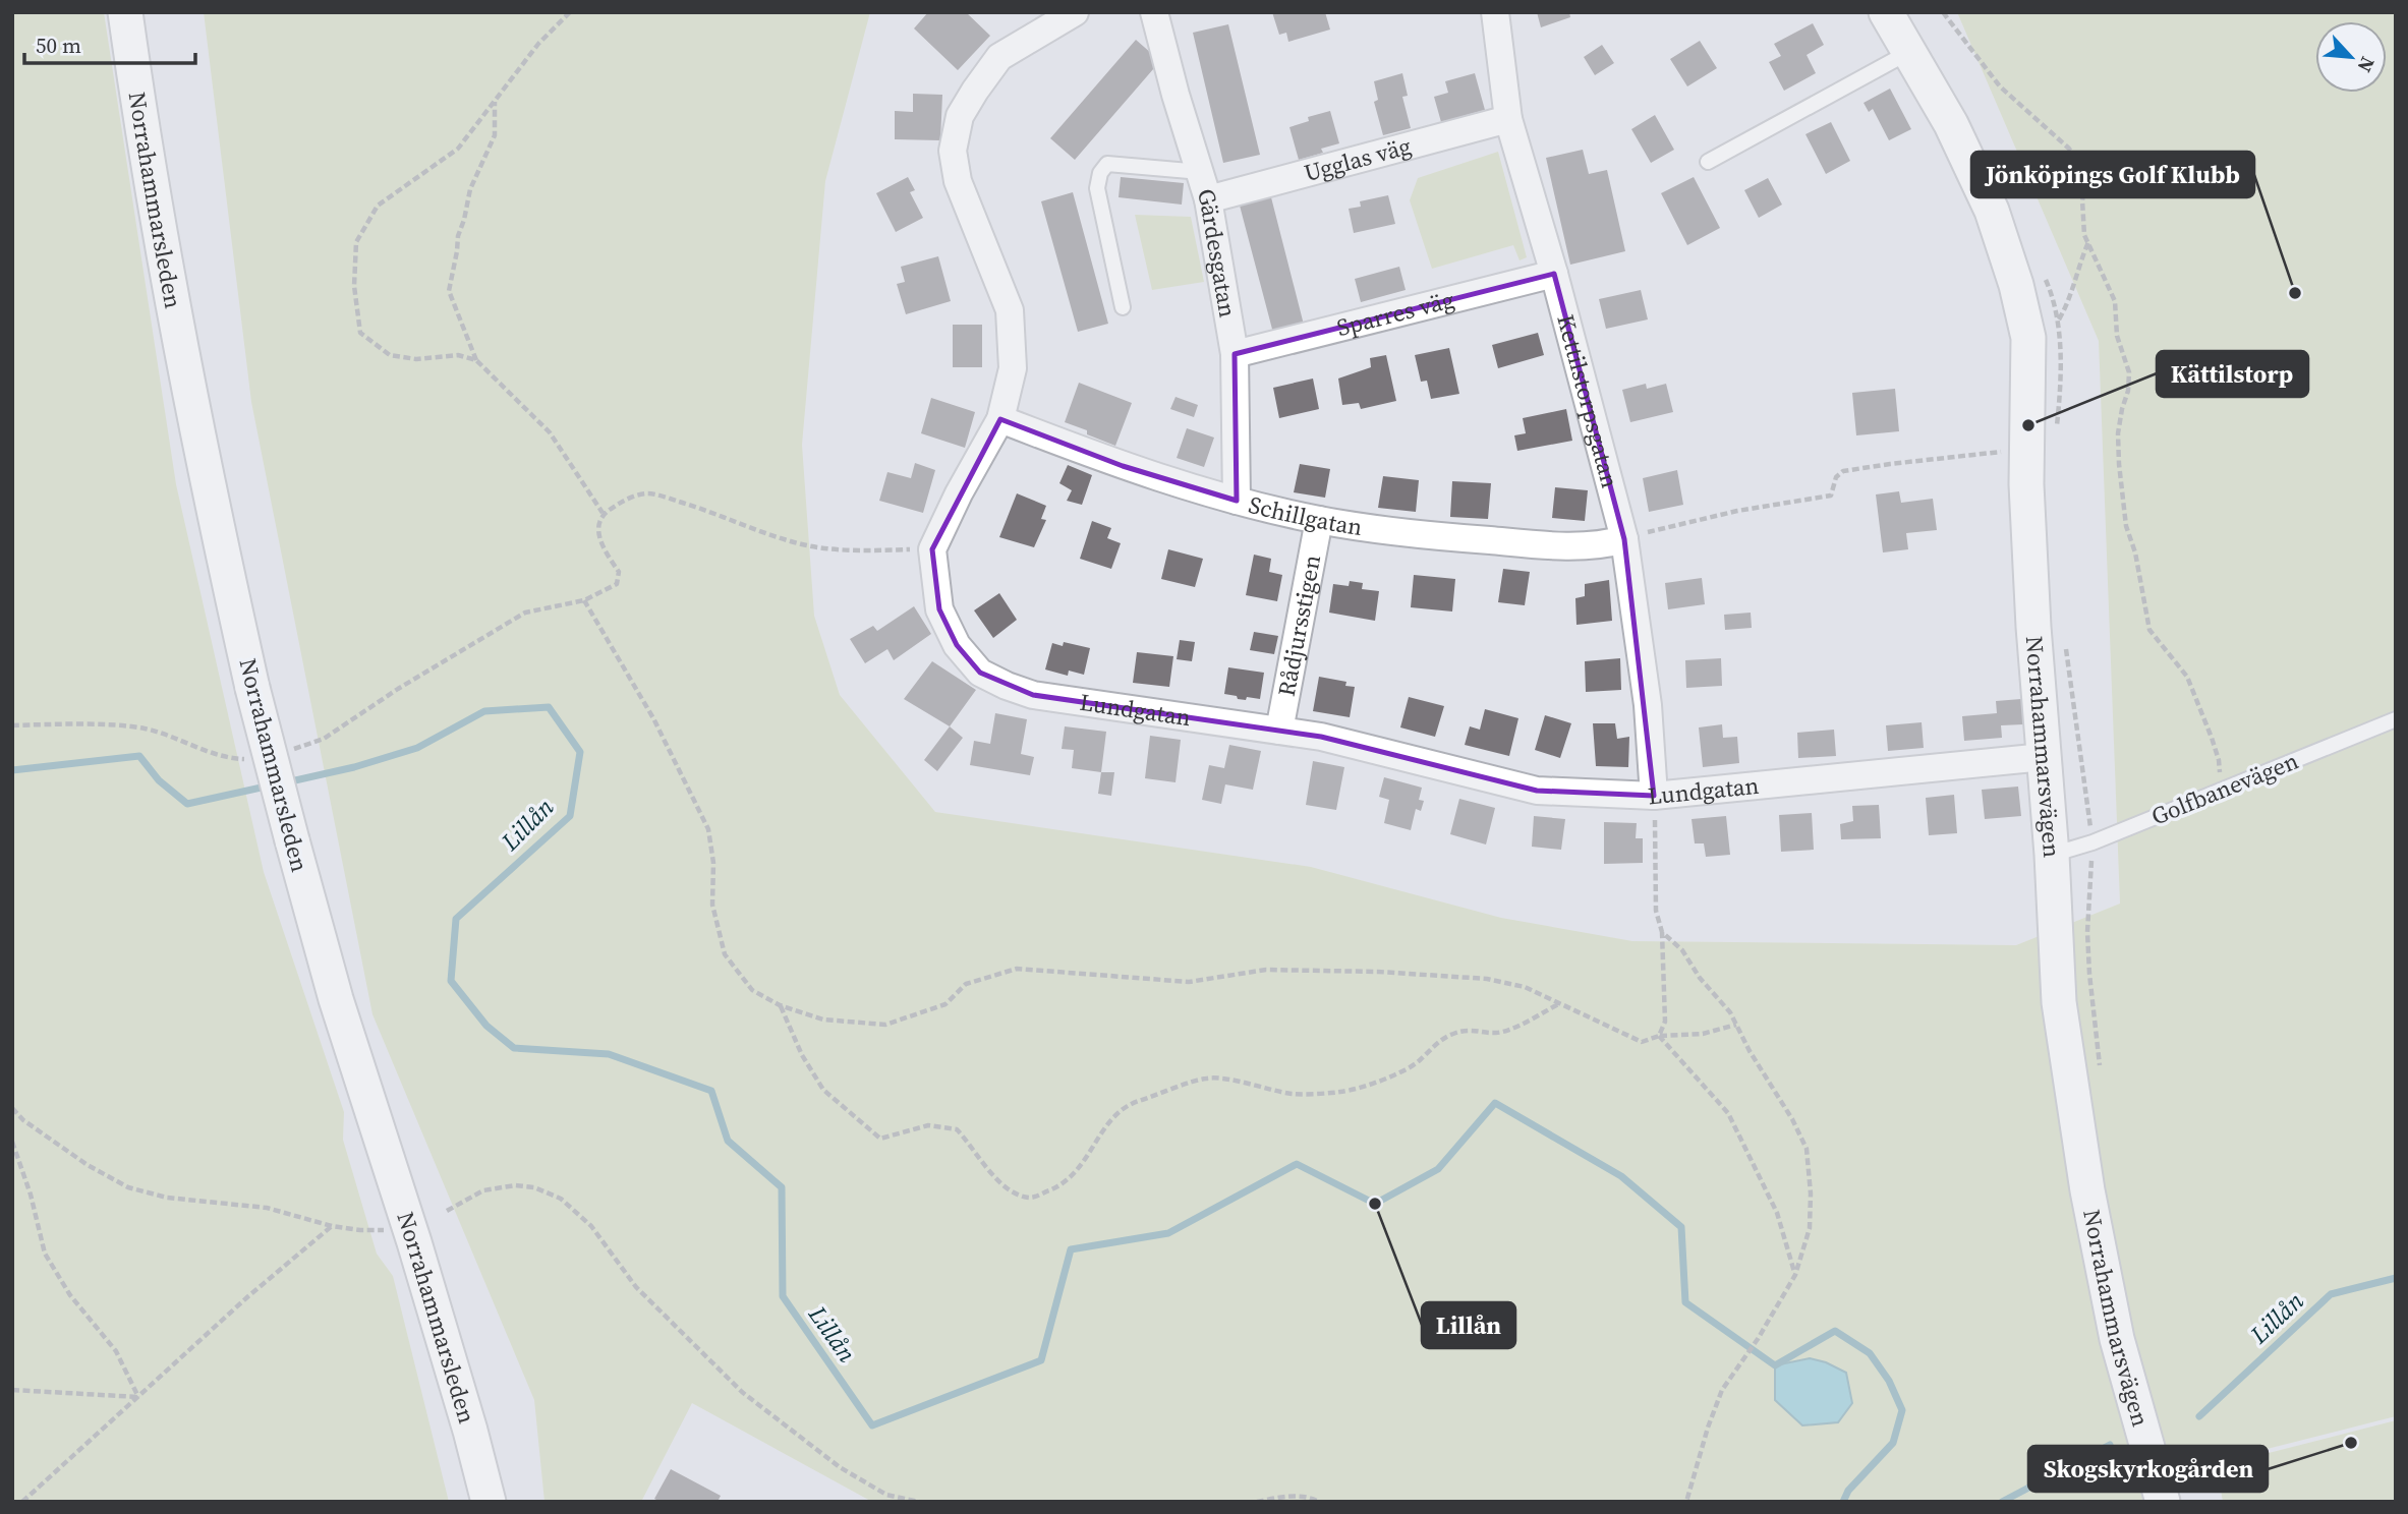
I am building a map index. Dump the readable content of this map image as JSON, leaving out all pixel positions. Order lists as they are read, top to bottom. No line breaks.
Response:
{"streets":{"street":["Ugglas väg","Norrahammarsleden","Gärdesgatan","Sparres väg","Kettilstorpsgatan","Schillgatan","Rådjursstigen","Lundgatan","Norrahammarsvägen"],"lane":["Golfbanevägen"]},"crossings":[["Ugglas väg","Gärdesgatan"],["Ugglas väg","Kettilstorpsgatan"],["Gärdesgatan","Sparres väg"],["Gärdesgatan","Schillgatan"],["Sparres väg","Kettilstorpsgatan"],["Kettilstorpsgatan","Schillgatan"],["Kettilstorpsgatan","Lundgatan"],["Schillgatan","Rådjursstigen"],["Rådjursstigen","Lundgatan"],["Lundgatan","Norrahammarsvägen"],["Norrahammarsvägen","Golfbanevägen"]],"water":["Lillån"],"places":["Jönköpings Golf Klubb","Kättilstorp","Lillån","Skogskyrkogården"],"scale_bar":"50 m","north":"bottom right"}
